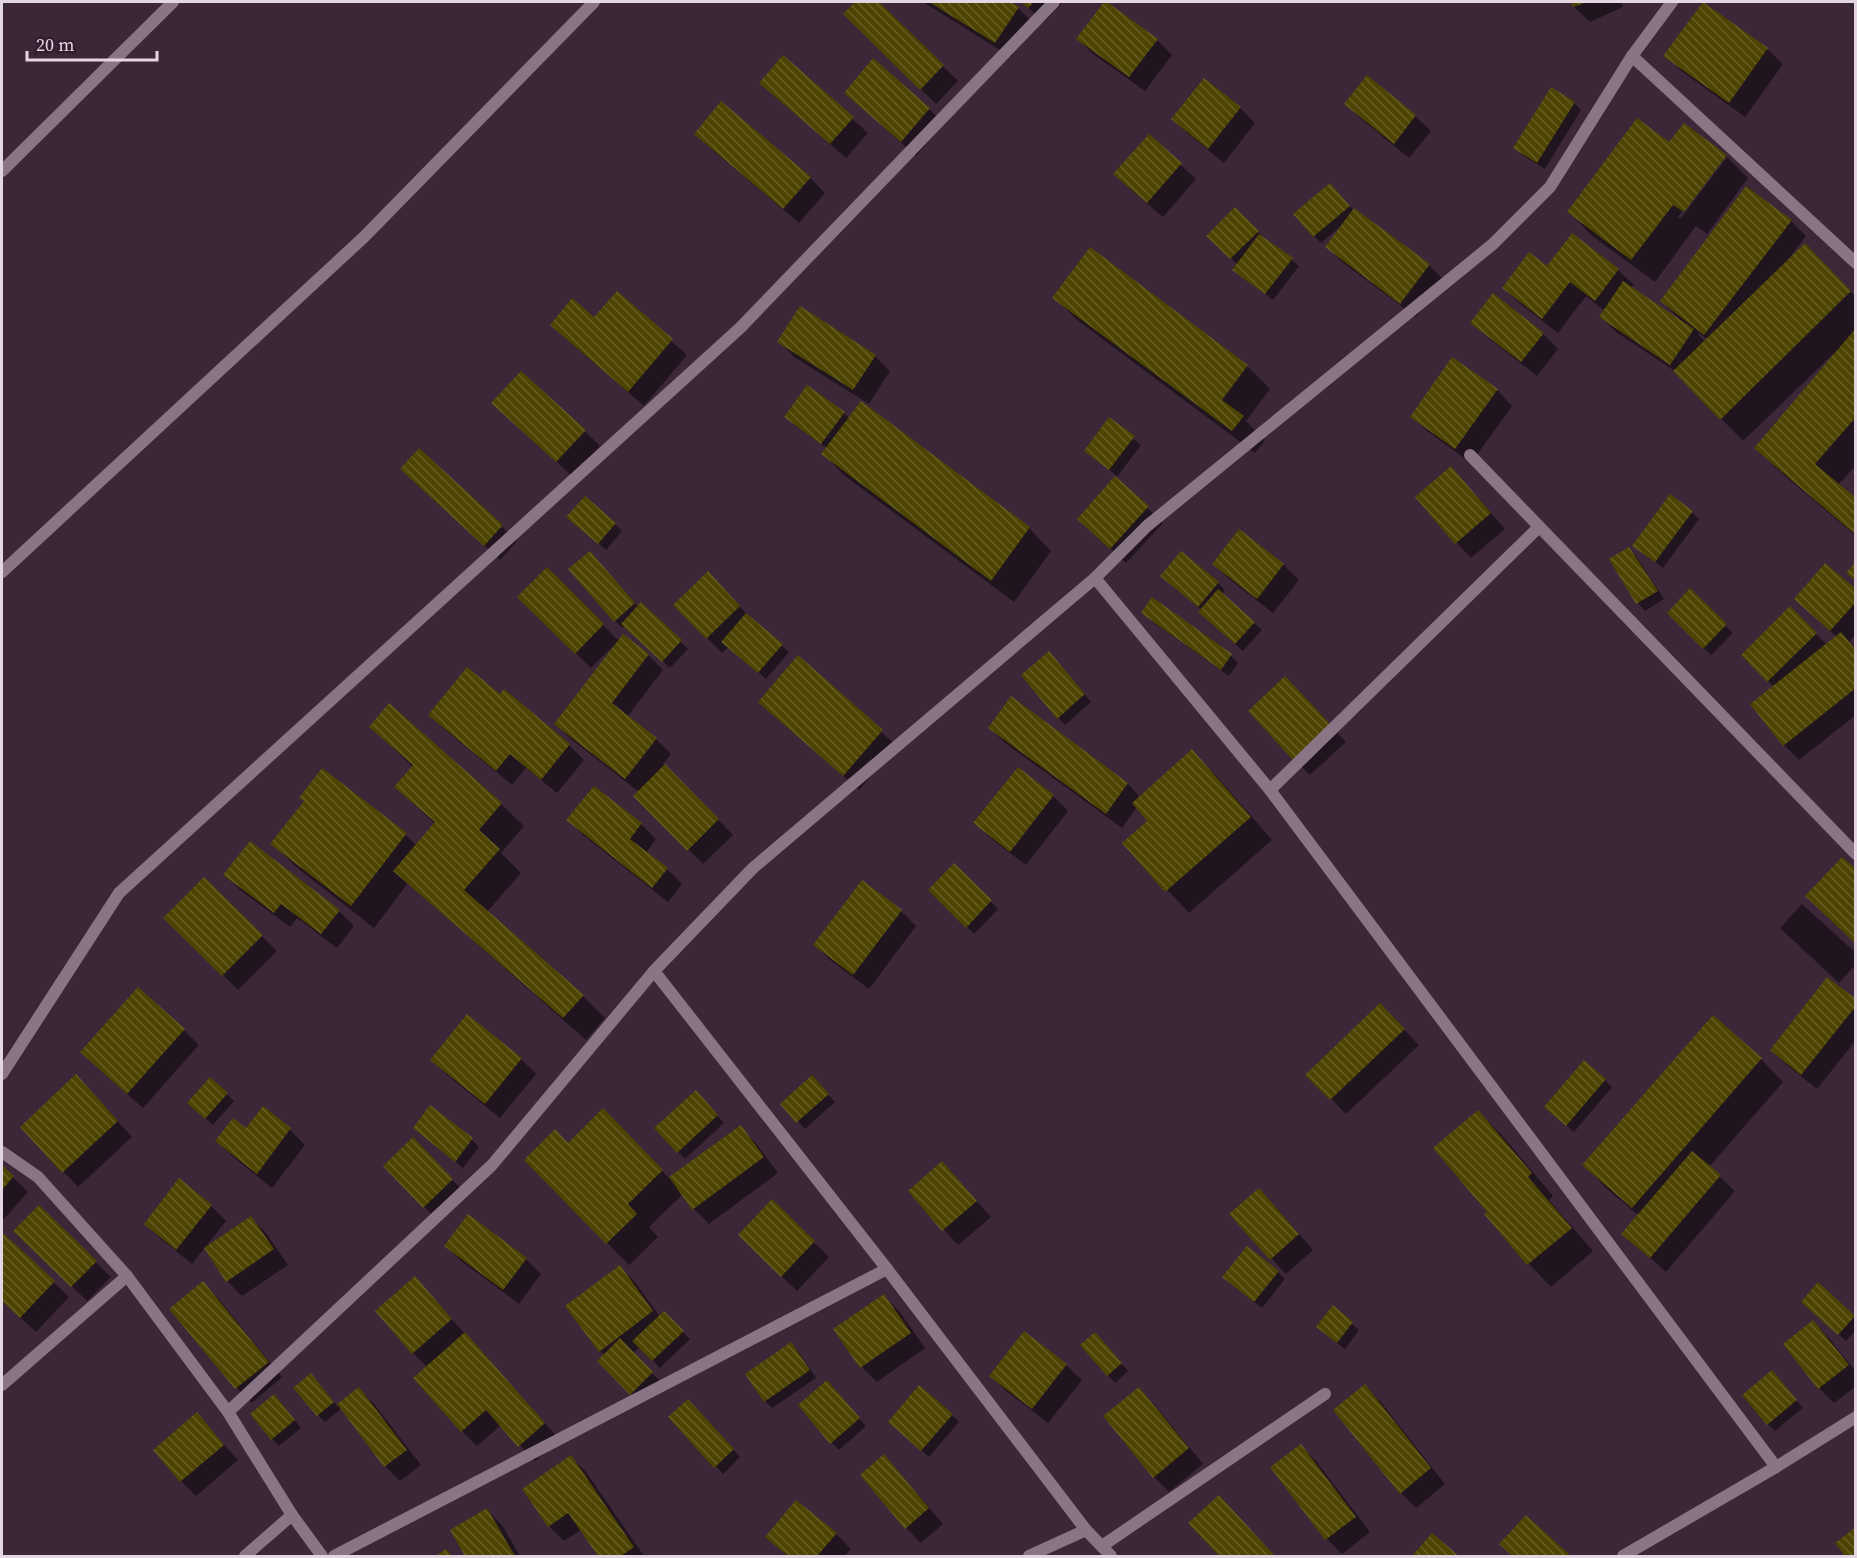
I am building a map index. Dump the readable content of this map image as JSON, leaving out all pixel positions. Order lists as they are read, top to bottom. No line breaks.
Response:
{"scale_bar":"20 m"}
